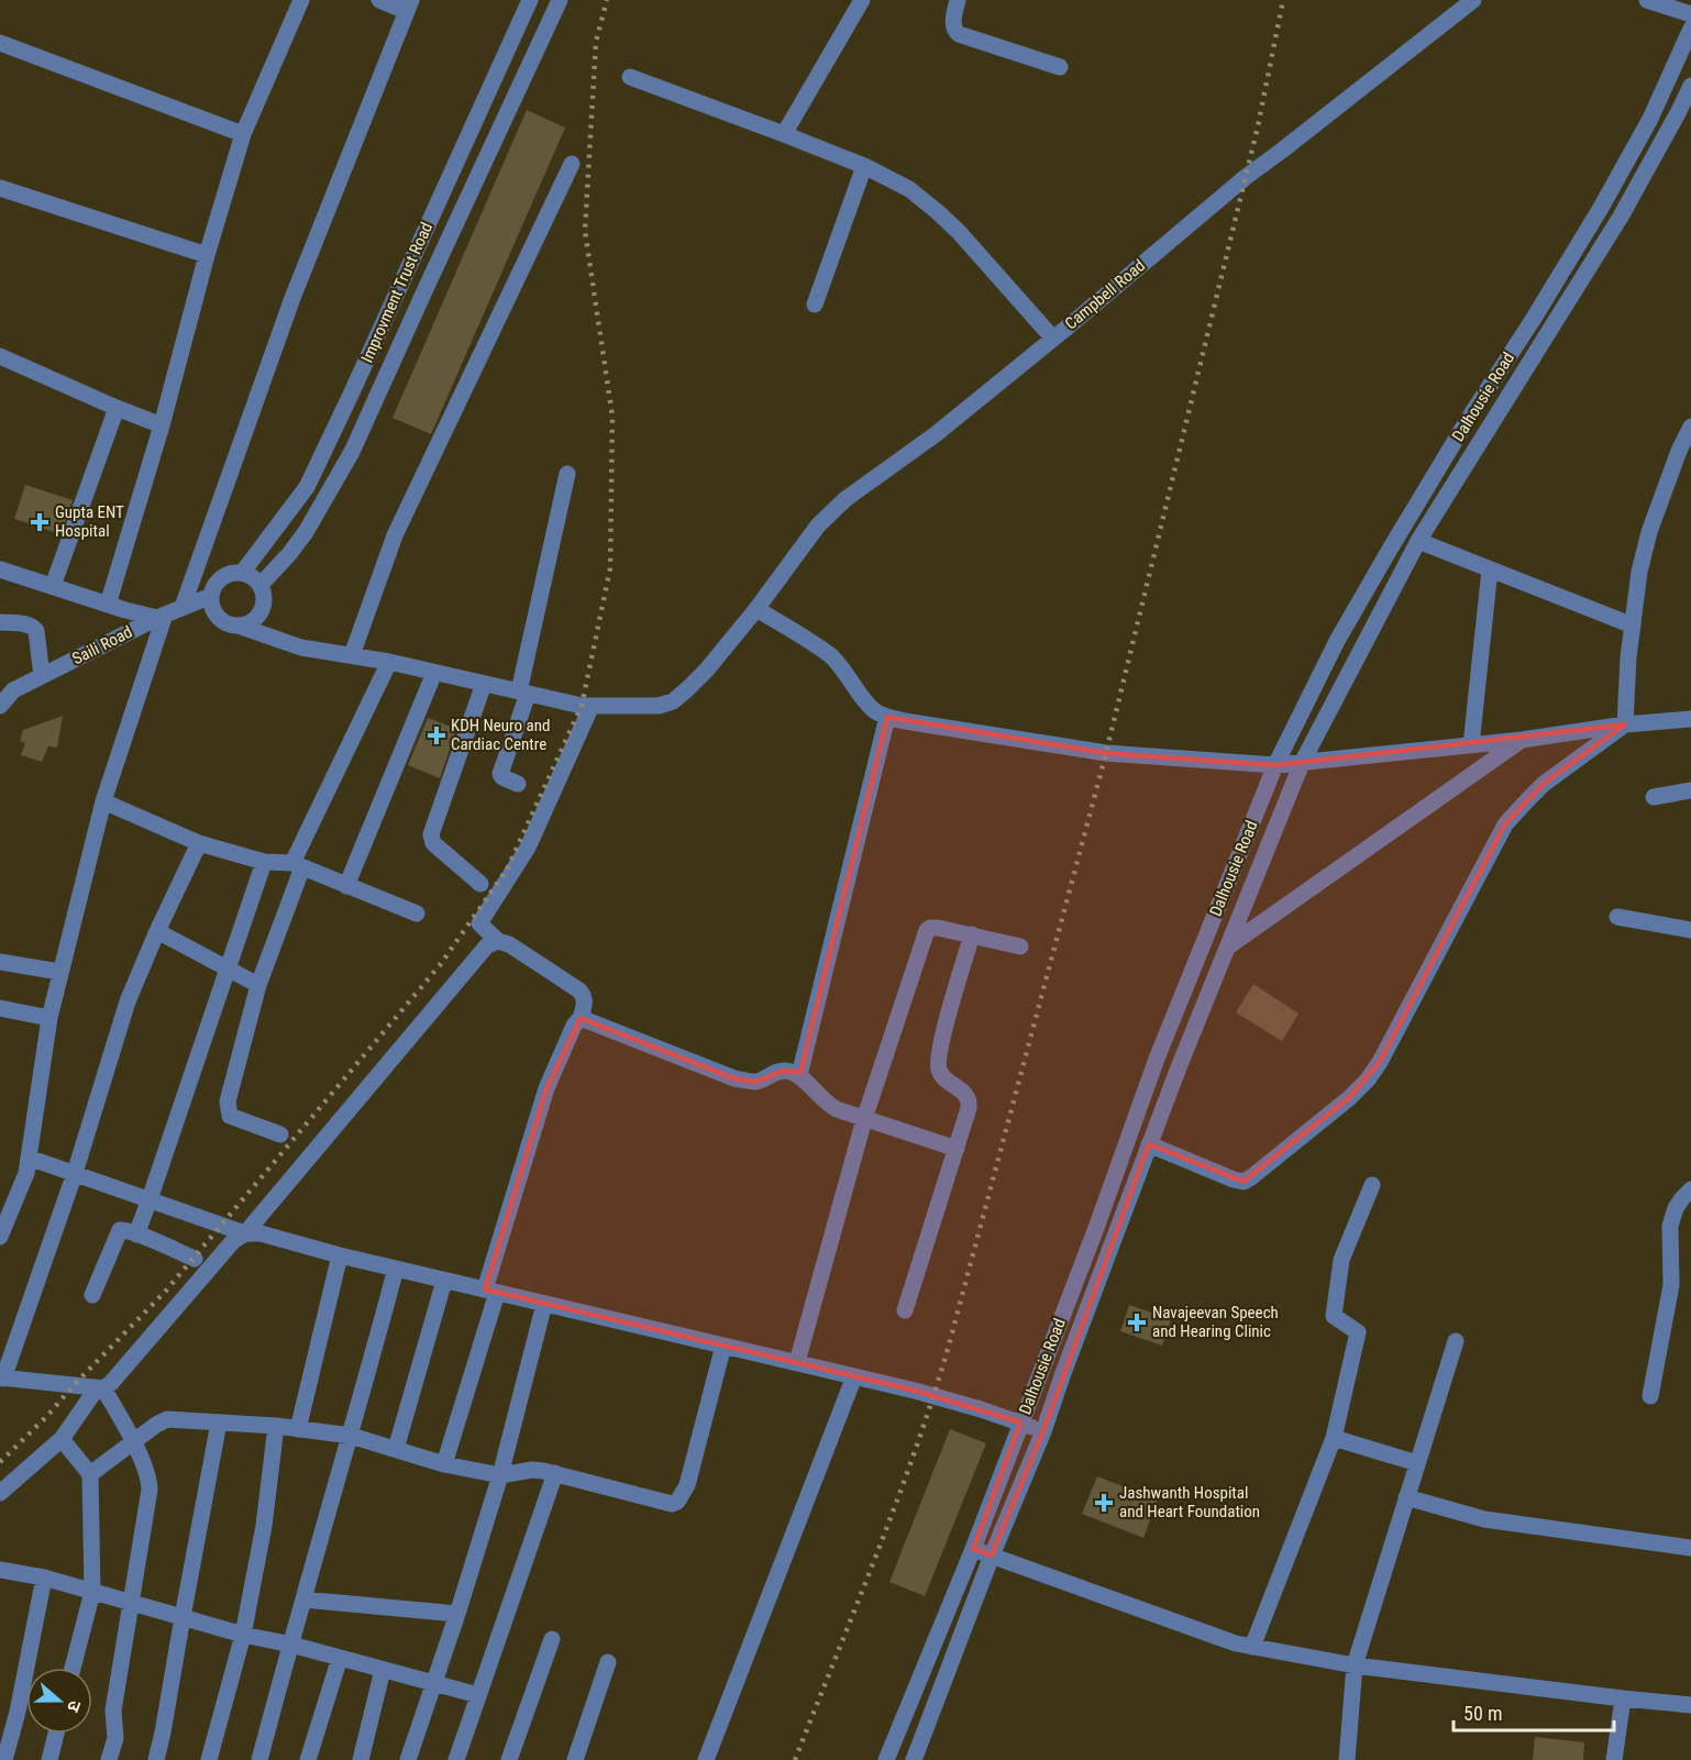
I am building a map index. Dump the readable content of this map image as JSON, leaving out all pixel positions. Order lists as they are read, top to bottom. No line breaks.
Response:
{"streets":{"street":["Improvment Trust Road","Campbell Road","Dalhousie Road","Saili Road"]},"crossings":[["Improvment Trust Road","Campbell Road"],["Improvment Trust Road","Saili Road"],["Campbell Road","Saili Road"]],"places":{"health":["Gupta ENT Hospital","KDH Neuro and Cardiac Centre","Navajeevan Speech and Hearing Clinic","Jashwanth Hospital and Heart Foundation"]},"scale_bar":"50 m","north":"right"}
